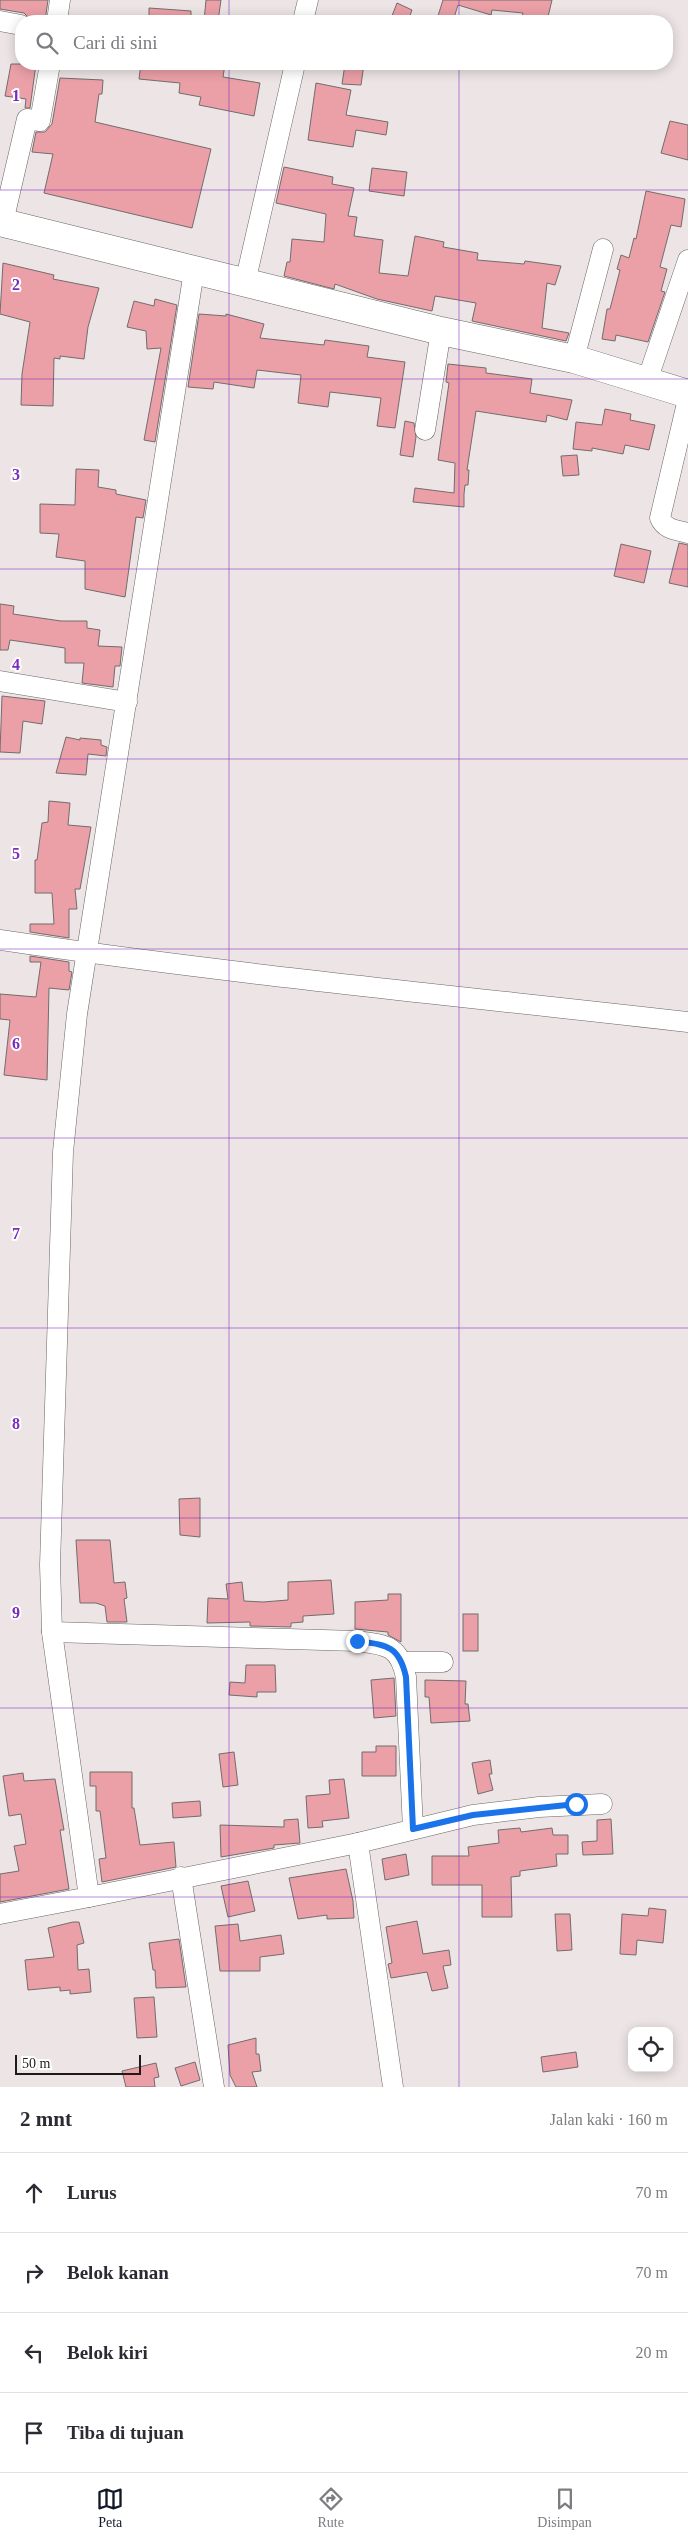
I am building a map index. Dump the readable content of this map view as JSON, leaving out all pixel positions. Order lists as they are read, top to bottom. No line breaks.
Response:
{"scale_bar":"50 m","page":{"search":"Cari di sini","scale":"50 m","heading":["2 mnt","Jalan kaki · 160 m"],"list":[["Lurus","70 m"],["Belok kanan","70 m"],["Belok kiri","20 m"],"Tiba di tujuan"],"nav":["Peta","Rute","Disimpan"]},"grid":{"rows":["1","2","3","4","5","6","7","8","9"]}}
